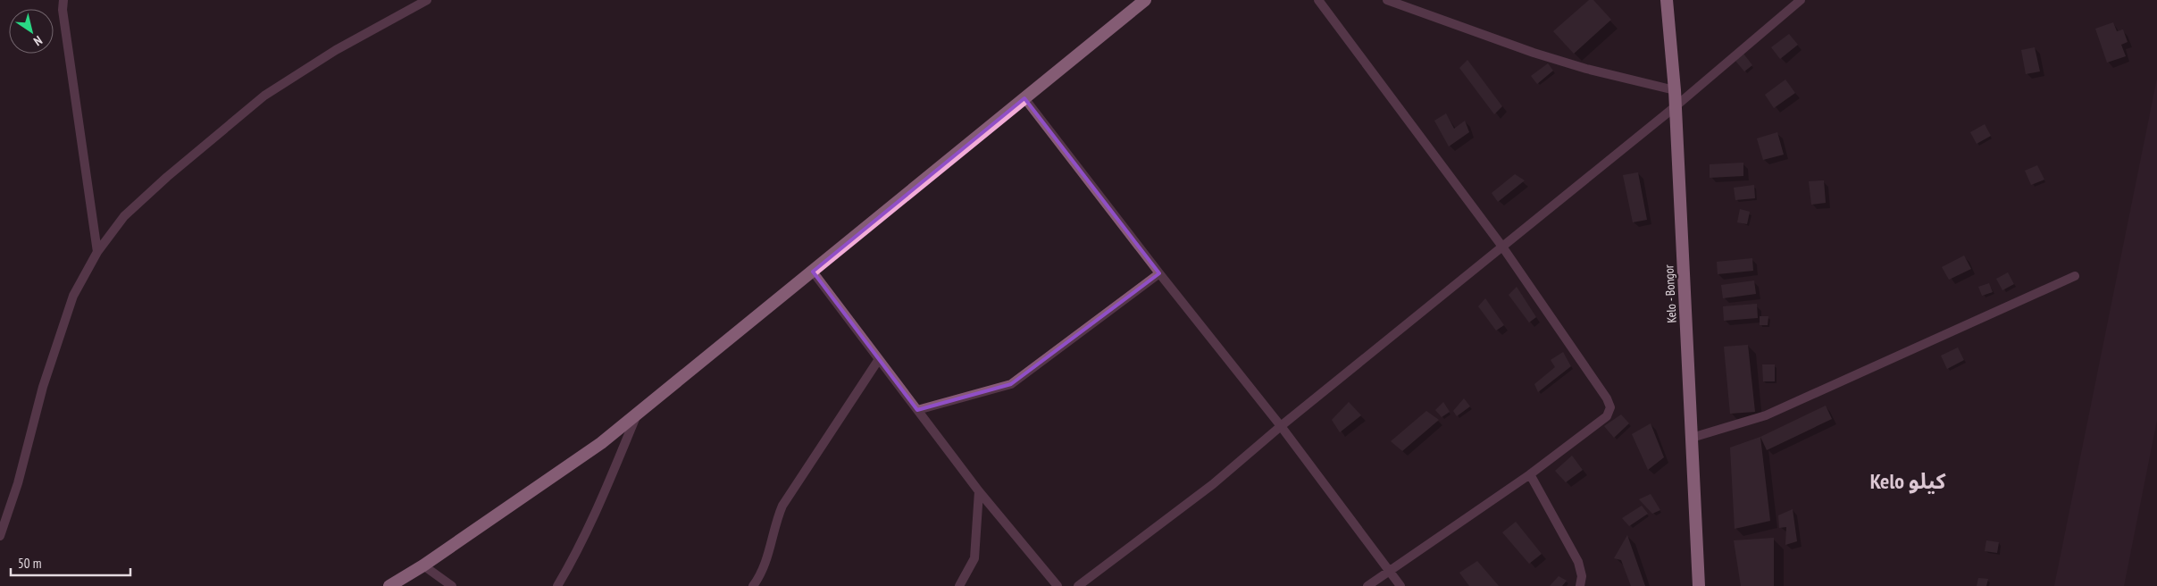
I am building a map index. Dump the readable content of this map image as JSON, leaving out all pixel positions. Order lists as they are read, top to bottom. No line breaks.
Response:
{"streets":{"highway":["Kelo - Bongor"]},"districts":["Kelo كيلو"],"scale_bar":"50 m","north":"bottom right"}
